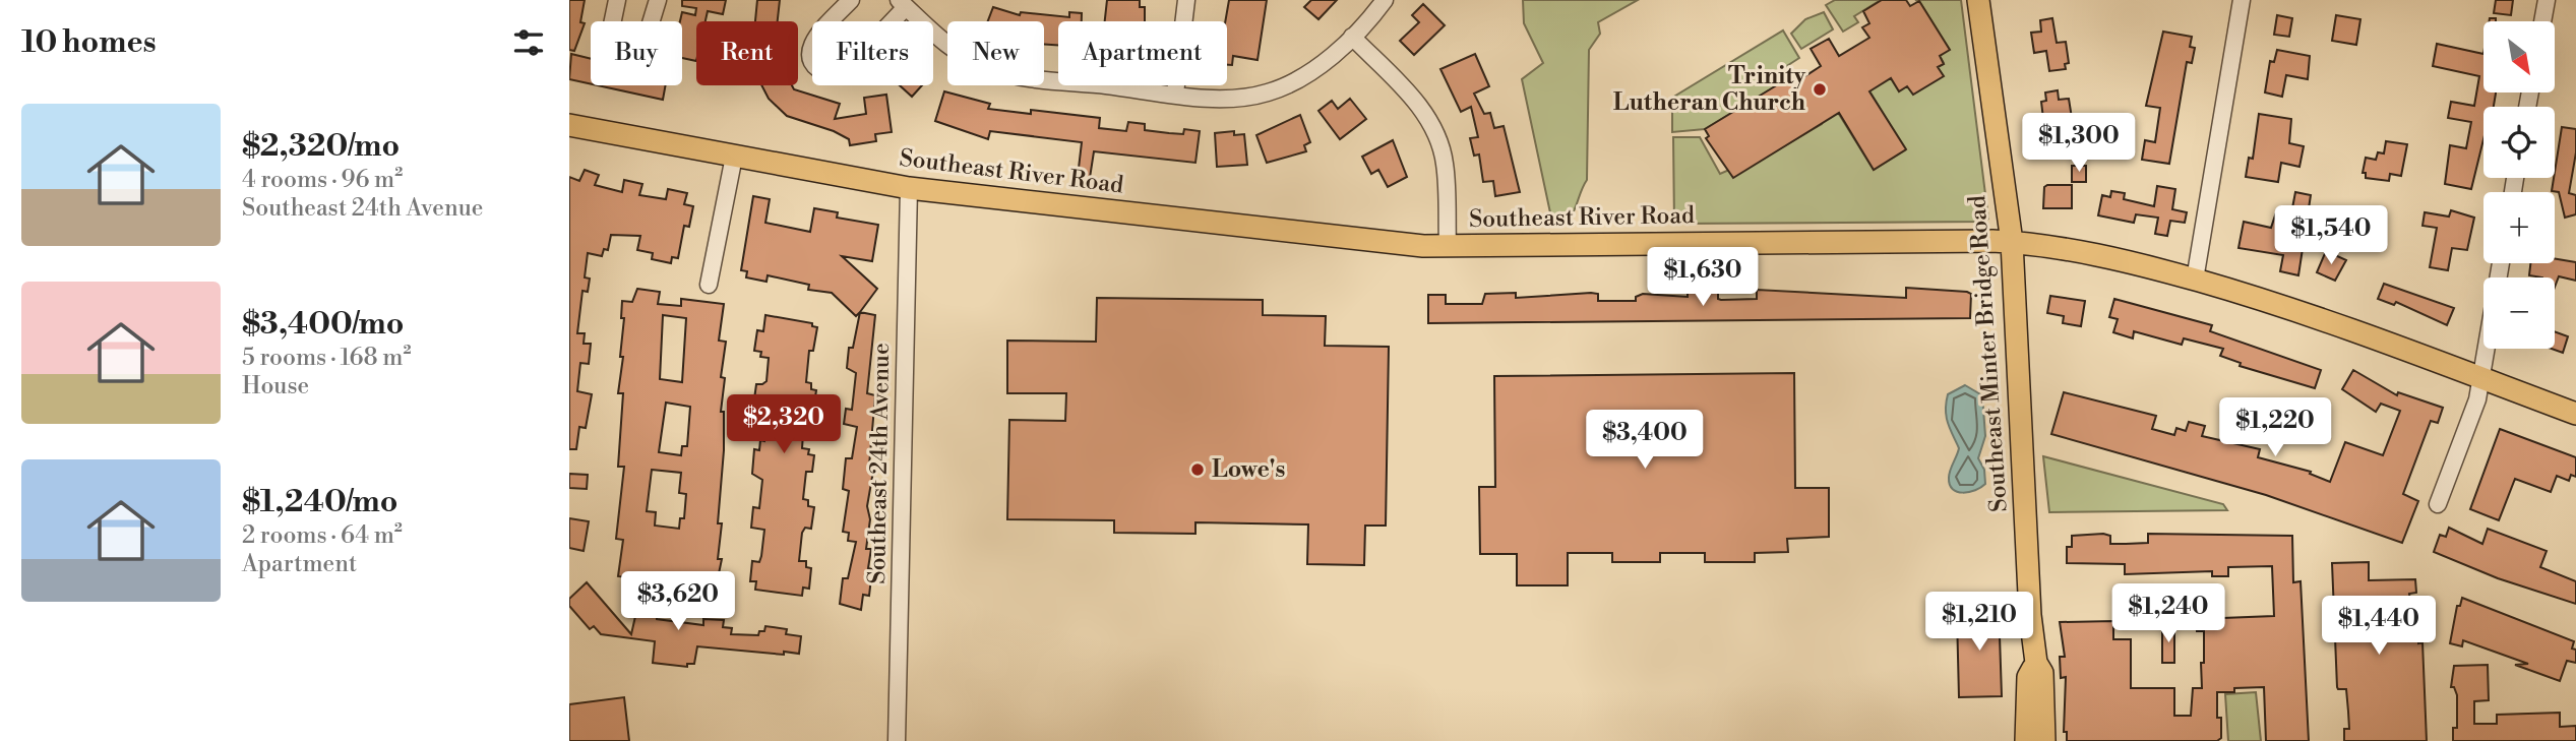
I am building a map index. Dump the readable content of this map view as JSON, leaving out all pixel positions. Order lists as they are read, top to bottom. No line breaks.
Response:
{"streets":{"main road":["Southeast River Road","Southeast Minter Bridge Road"],"street":["Southeast 24th Avenue"]},"crossings":[["Southeast River Road","Southeast Minter Bridge Road"],["Southeast River Road","Southeast 24th Avenue"]],"places":["Trinity Lutheran Church","Lowe's"],"north":"bottom right","page":{"heading":"10 homes","map_buttons":["+","−"],"chip":["Buy","Rent","Filters","New","Apartment"],"list":[{"name":"$2,320/mo","note":"4 rooms · 96 m² · Southeast 24th Avenue"},{"name":"$3,400/mo","note":"5 rooms · 168 m² · House"},{"name":"$1,240/mo","note":"2 rooms · 64 m² · Apartment"}],"price":["$1,300","$1,540","$1,630","$2,320","$1,220","$3,400","$3,620","$1,240","$1,210","$1,440"]}}
